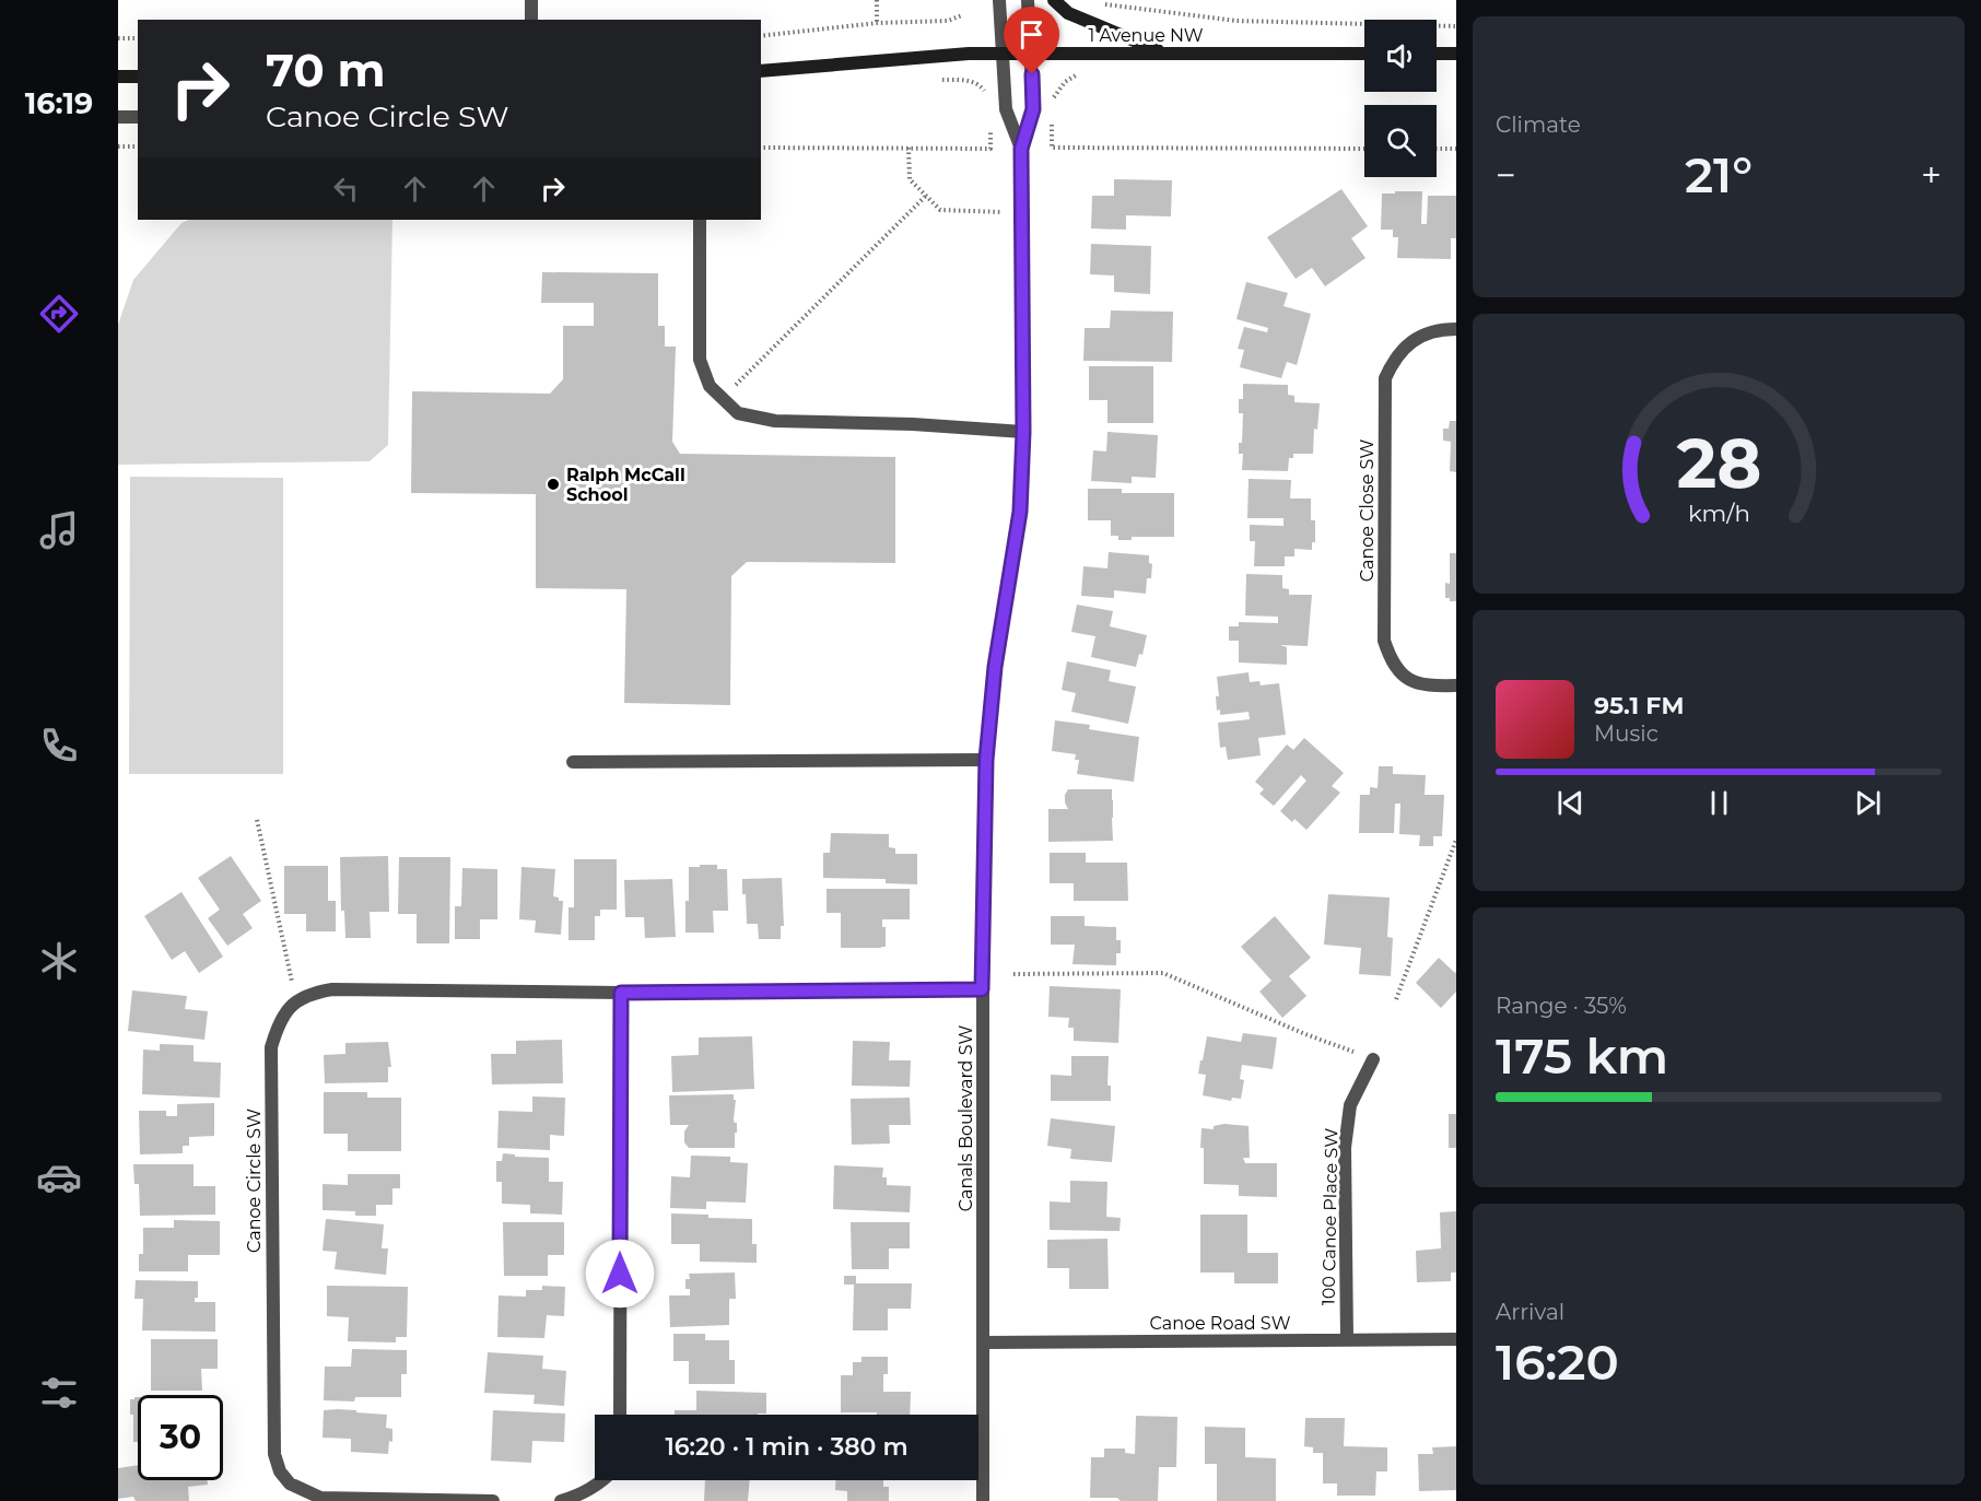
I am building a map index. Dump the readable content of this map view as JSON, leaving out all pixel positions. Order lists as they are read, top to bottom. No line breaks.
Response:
{"streets":{"street":["1 Avenue NW","Canoe Close SW","Canals Boulevard SW","Canoe Circle SW","100 Canoe Place SW","Canoe Road SW"]},"crossings":[["1 Avenue NW","Canals Boulevard SW"],["Canals Boulevard SW","Canoe Road SW"],["100 Canoe Place SW","Canoe Road SW"]],"places":["Ralph McCall School"],"page":{"tabs":"16:19","tile":["Climate",["Range · 35%","175 km"],["Arrival","16:20"]],"turn":["70 m","Canoe Circle SW"],"heat":["−","21°","+"],"song":["95.1 FM","Music"],"limit":"30","trip":"16:20 · 1 min · 380 m","gauge":["28","km/h"]}}
